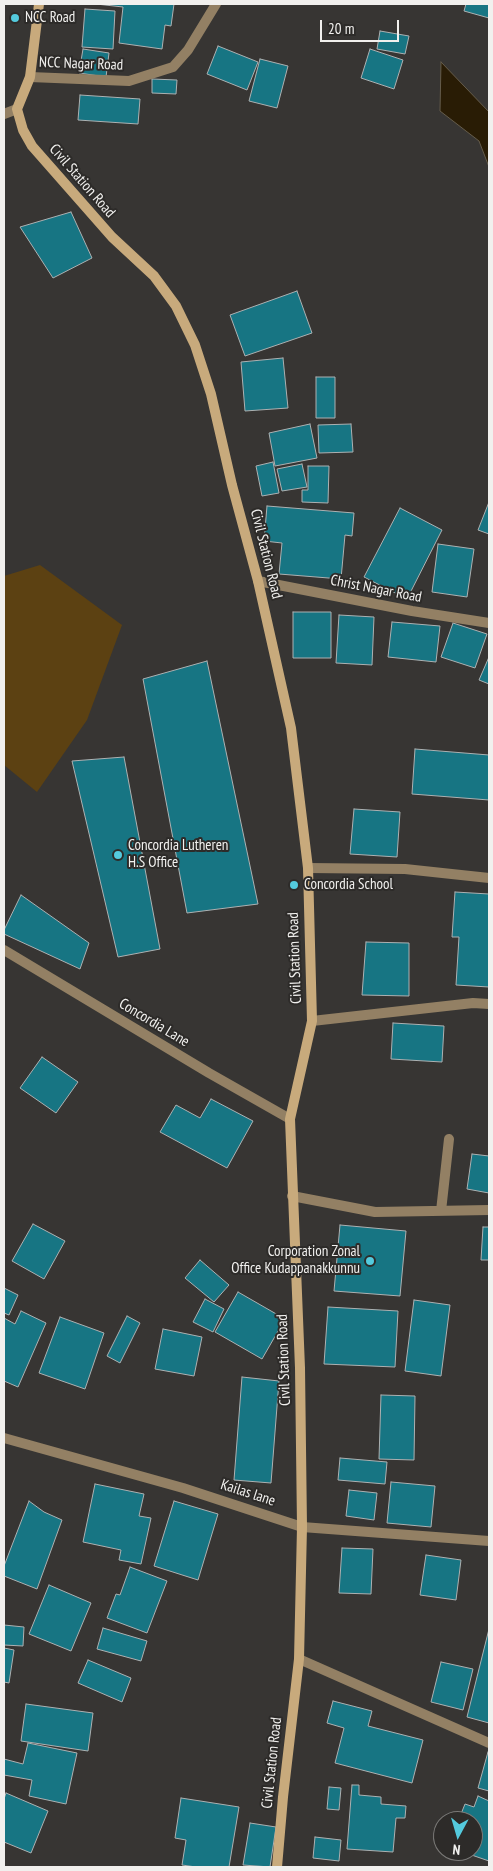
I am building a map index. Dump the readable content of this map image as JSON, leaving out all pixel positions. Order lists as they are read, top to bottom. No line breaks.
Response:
{"streets":{"main road":["Civil Station Road"],"street":["NCC Nagar Road","Christ Nagar Road","Concordia Lane","Kailas lane"]},"crossings":[["Civil Station Road","Christ Nagar Road"],["Civil Station Road","Concordia Lane"],["Civil Station Road","Kailas lane"]],"places":["NCC Road","Concordia Lutheren H.S Office","Concordia School","Corporation Zonal Office Kudappanakkunnu"],"scale_bar":"20 m","north":"bottom"}
